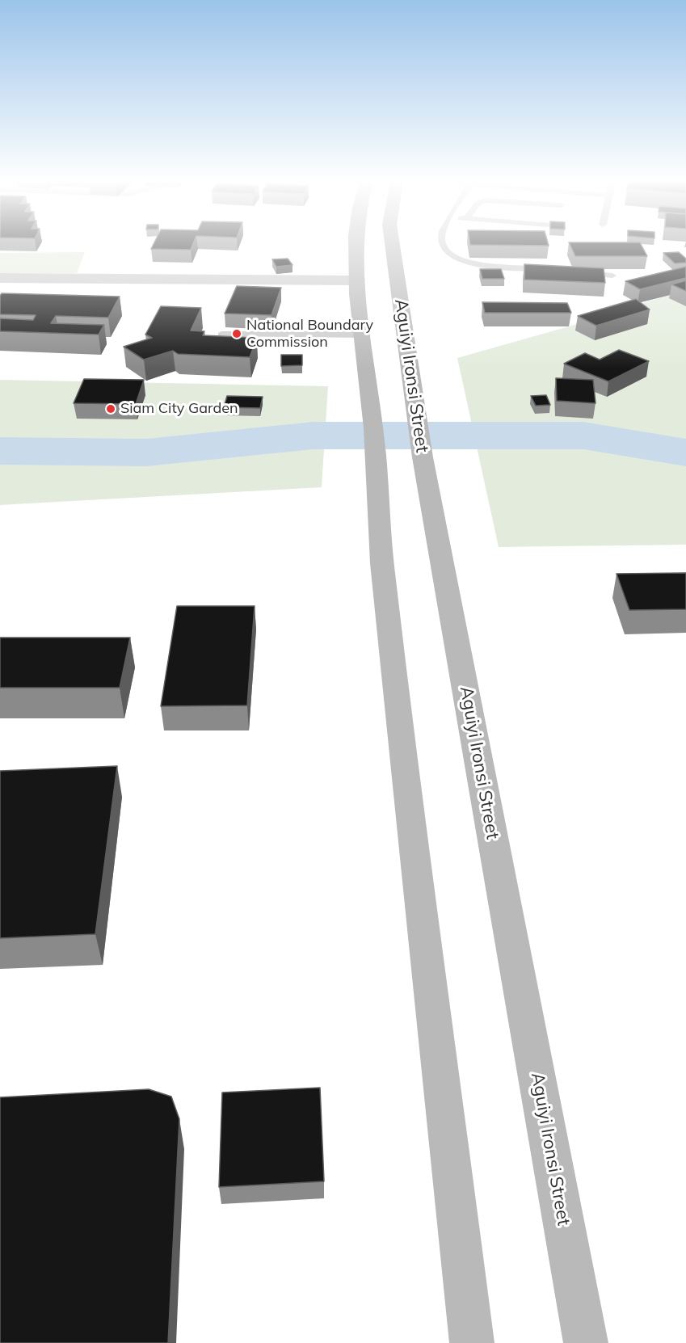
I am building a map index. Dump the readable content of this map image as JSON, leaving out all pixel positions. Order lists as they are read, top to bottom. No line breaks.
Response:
{"streets":{"main road":["Aguiyi Ironsi Street"]},"places":["National Boundary Commission","Siam City Garden"]}
